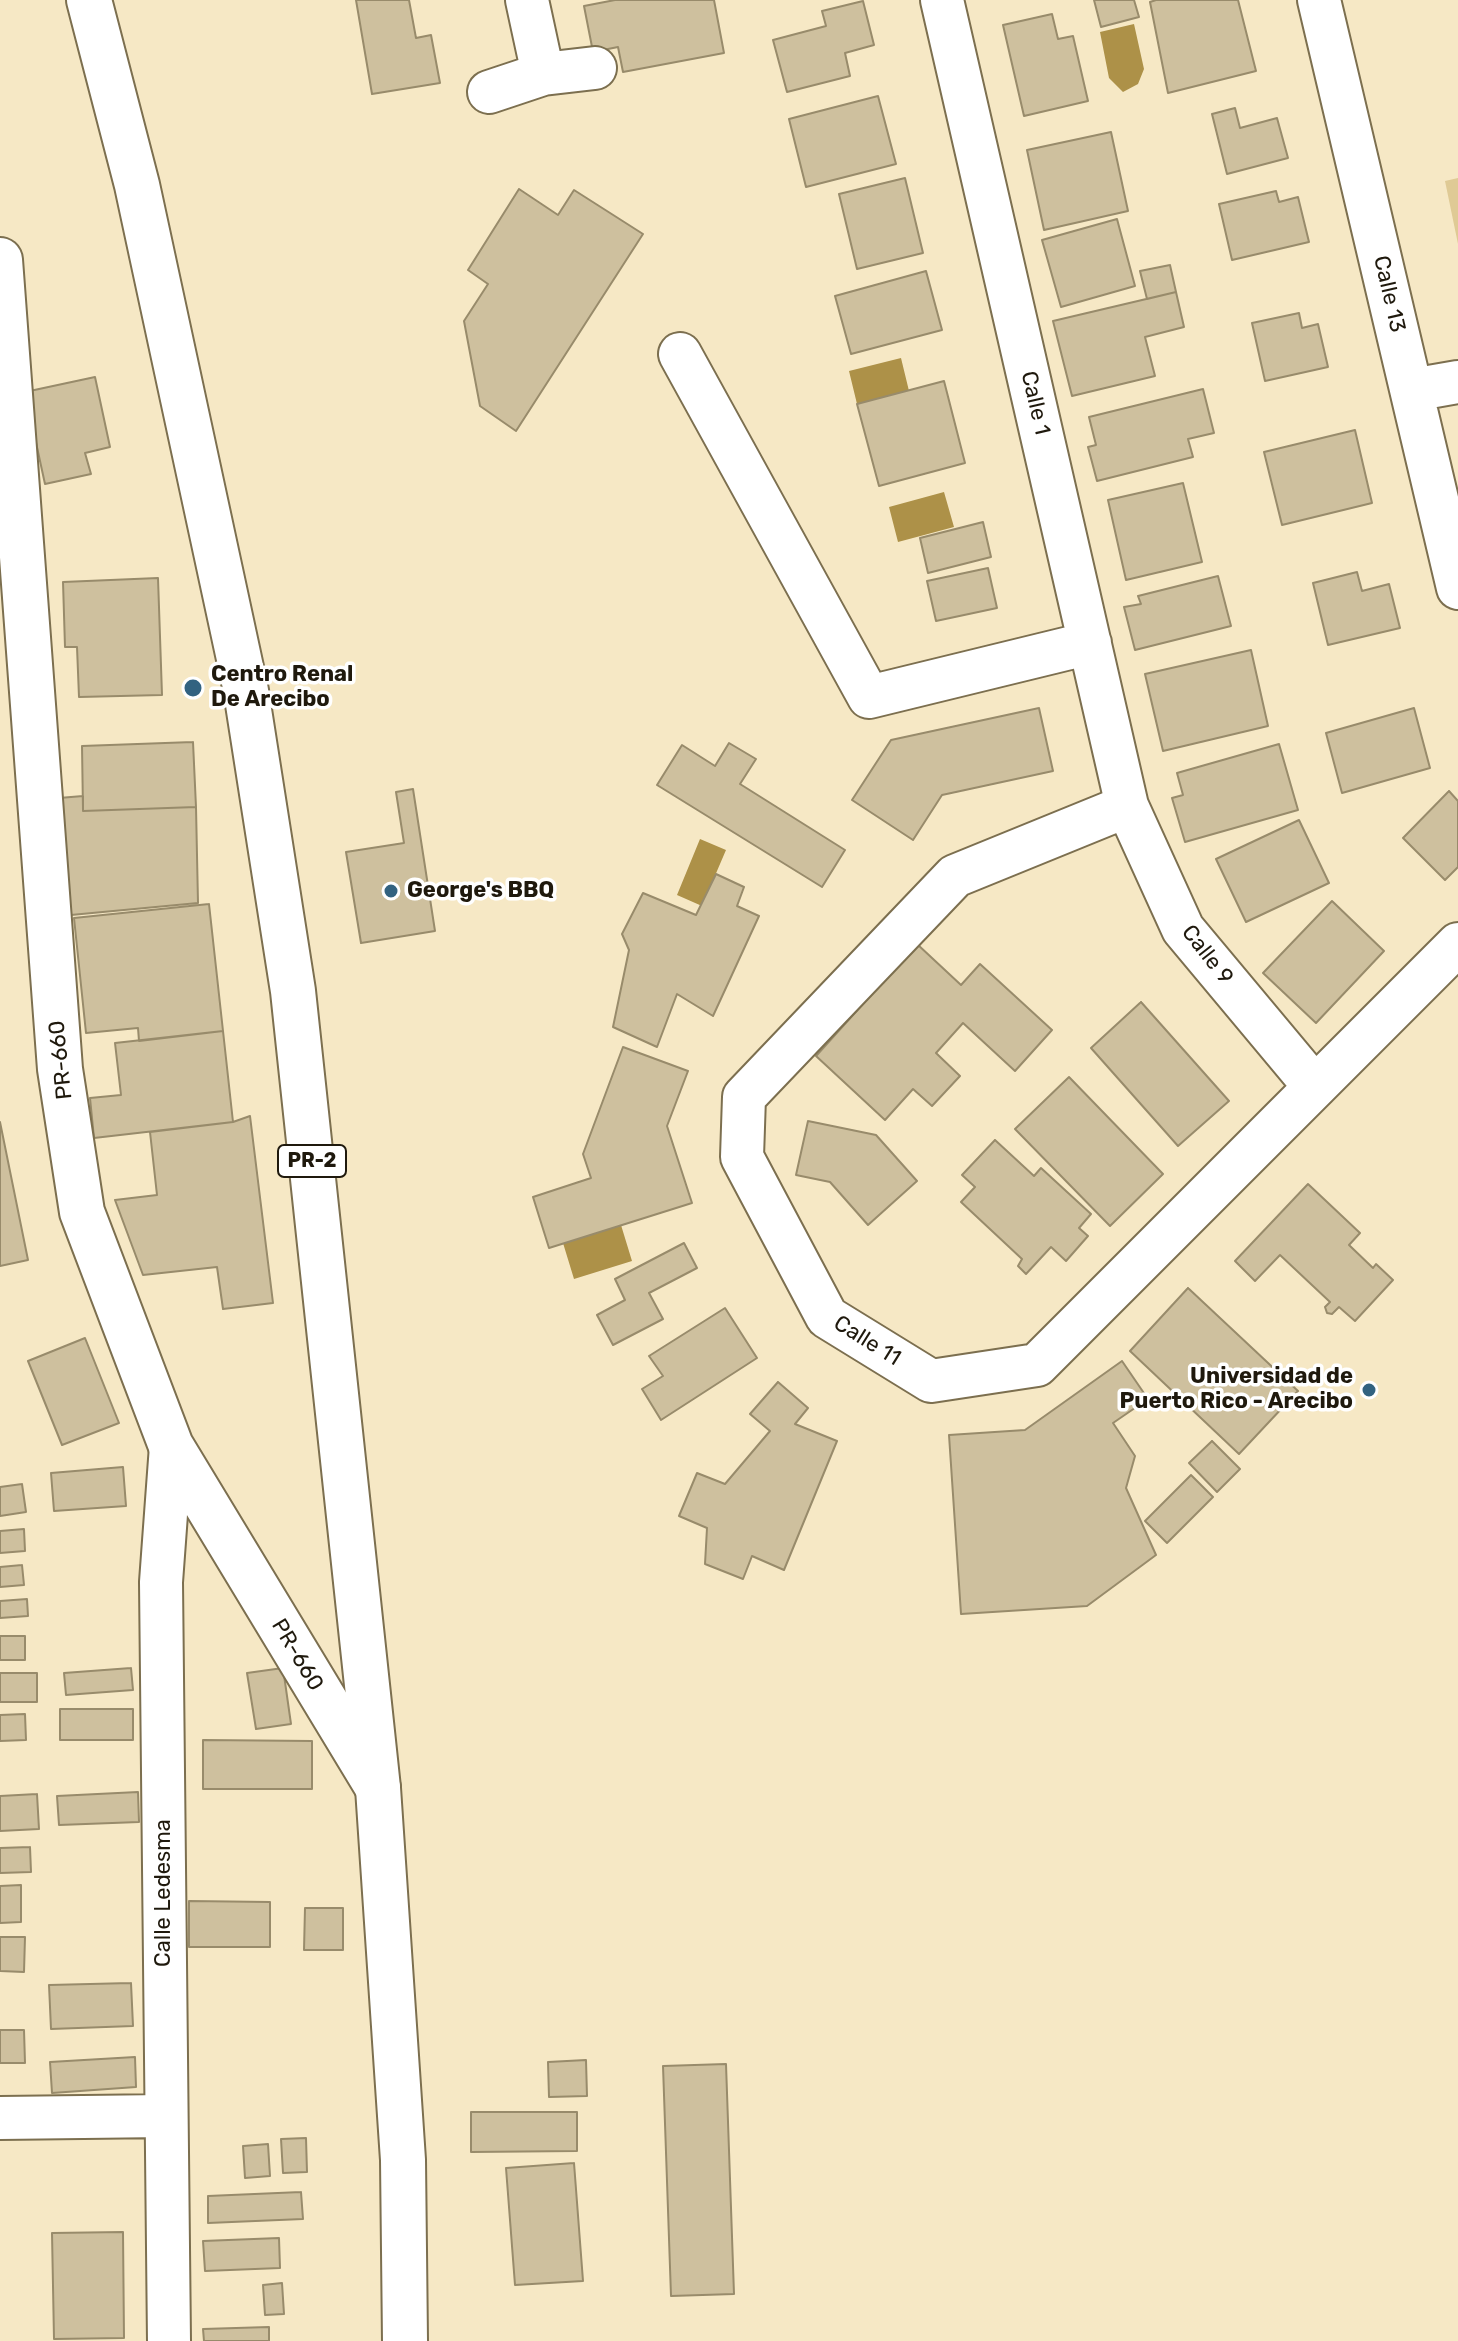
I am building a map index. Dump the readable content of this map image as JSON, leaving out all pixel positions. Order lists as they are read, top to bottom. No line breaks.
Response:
{"streets":{"main road":["PR-660","PR-2"],"street":["Calle 13","Calle 1","Calle 9","Calle 11","Calle Ledesma"]},"crossings":[["Calle 1","Calle 9"],["Calle 1","Calle 11"],["Calle 9","Calle 11"],["PR-660","PR-2"],["PR-660","Calle Ledesma"]],"places":["Centro Renal De Arecibo","George's BBQ","Universidad de Puerto Rico - Arecibo"]}
